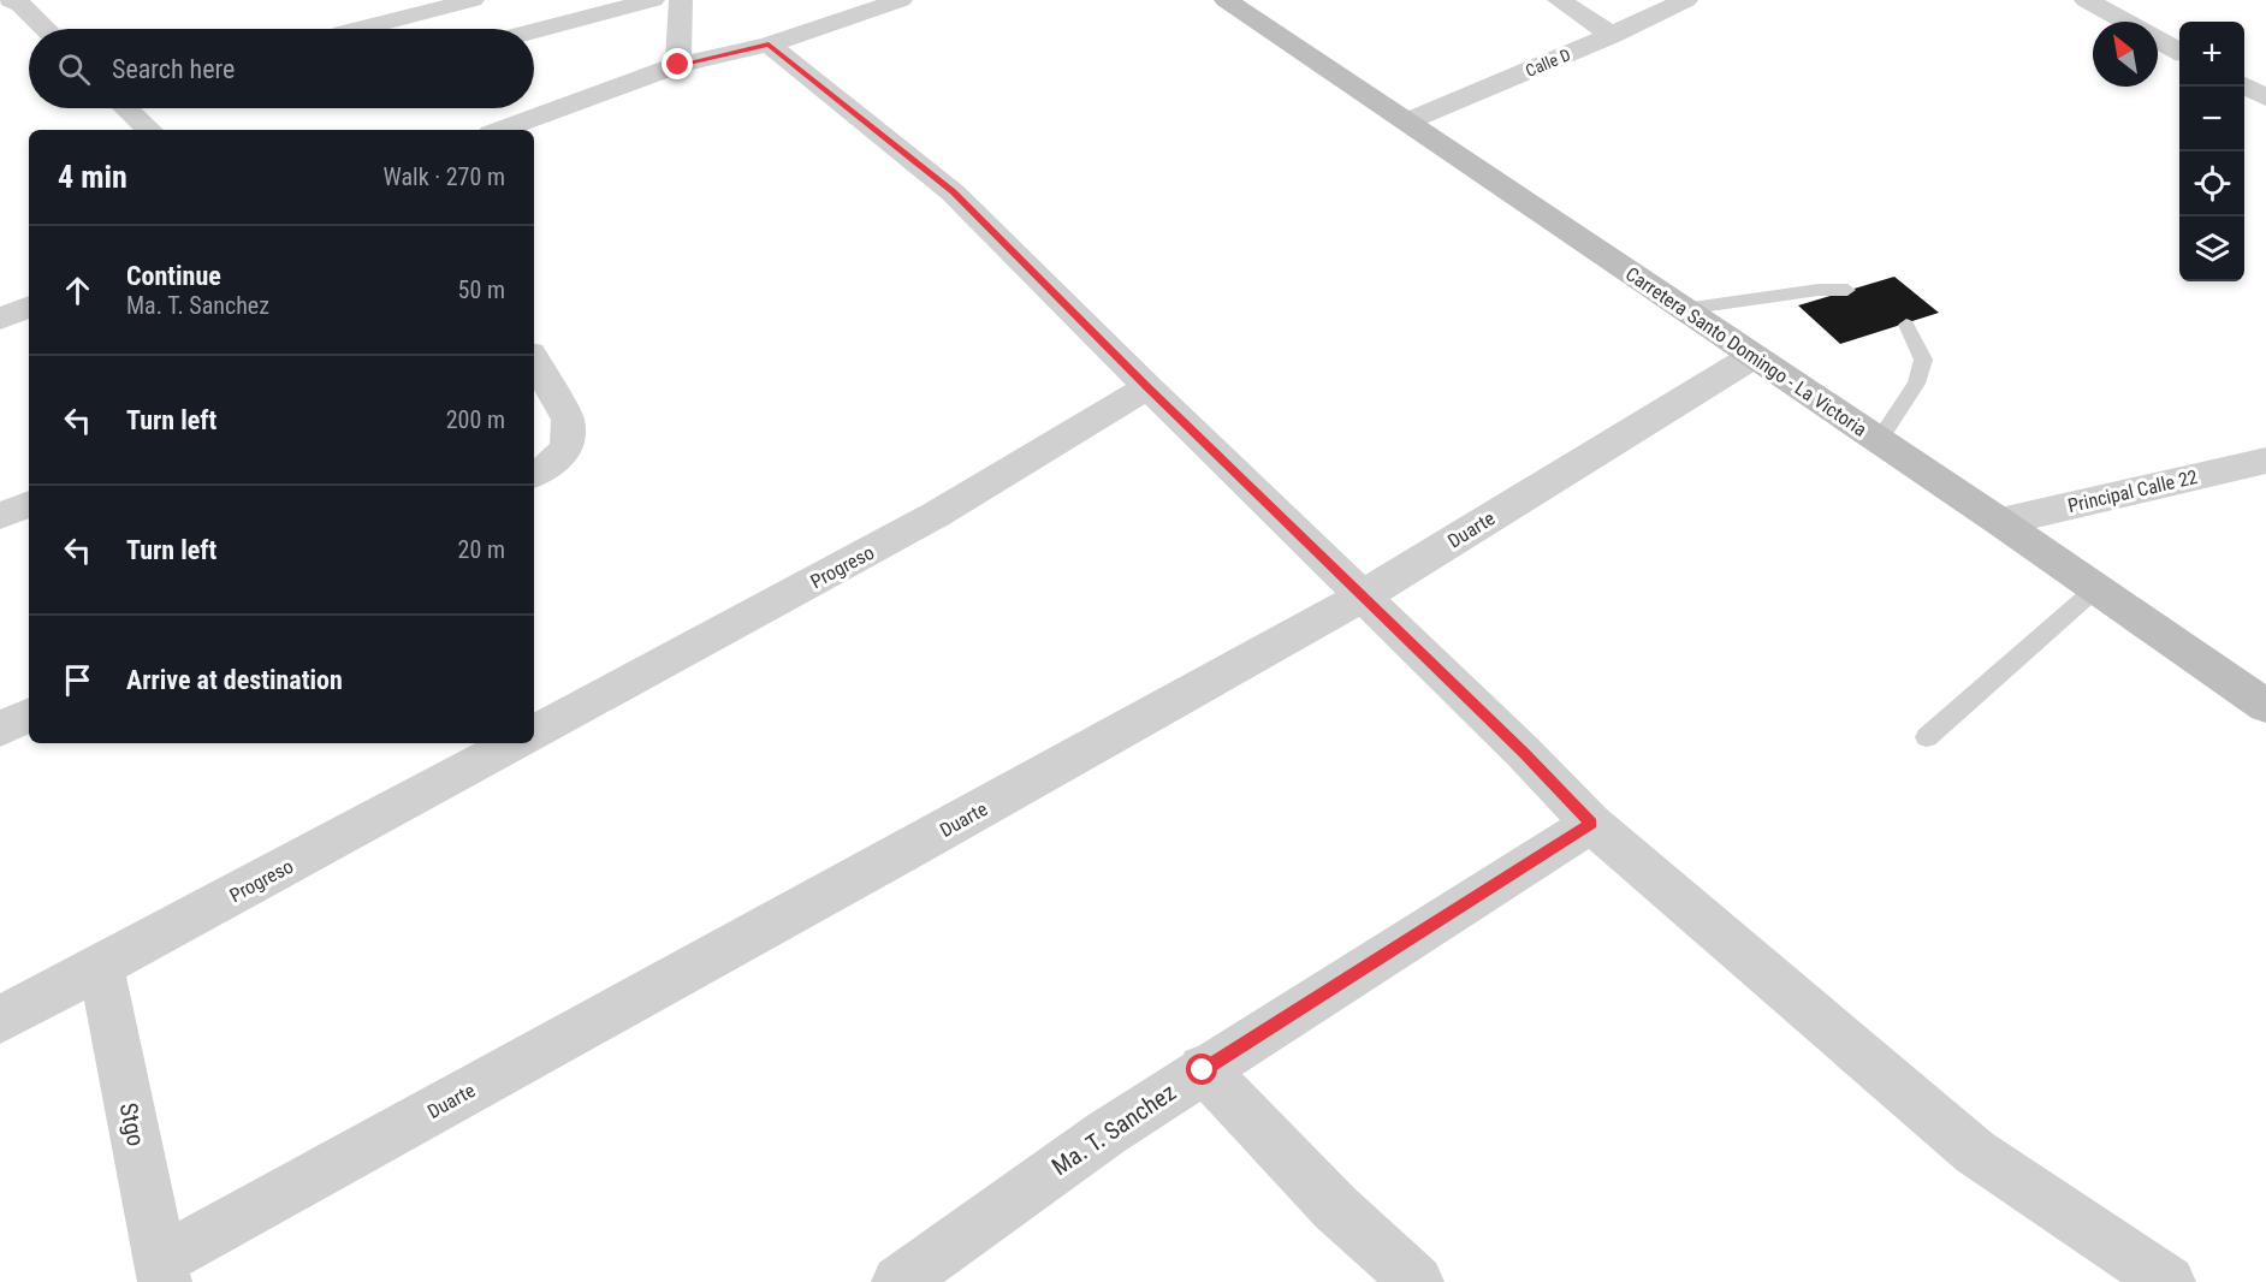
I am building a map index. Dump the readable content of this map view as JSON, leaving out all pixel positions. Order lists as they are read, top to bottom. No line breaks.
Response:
{"streets":{"main road":["Carretera Santo Domingo - La Victoria"],"street":["Calle D","Principal Calle 22","Duarte","Progreso","Stgo","Ma. T. Sanchez"]},"crossings":[["Calle D","Carretera Santo Domingo - La Victoria"],["Carretera Santo Domingo - La Victoria","Principal Calle 22"],["Carretera Santo Domingo - La Victoria","Duarte"],["Duarte","Stgo"],["Progreso","Stgo"]],"north":"top left","page":{"map_buttons":["+","−"],"search":"Search here","heading":["4 min","Walk · 270 m"],"list":[["Continue","Ma. T. Sanchez","50 m"],["Turn left","200 m"],["Turn left","20 m"],"Arrive at destination"]}}
